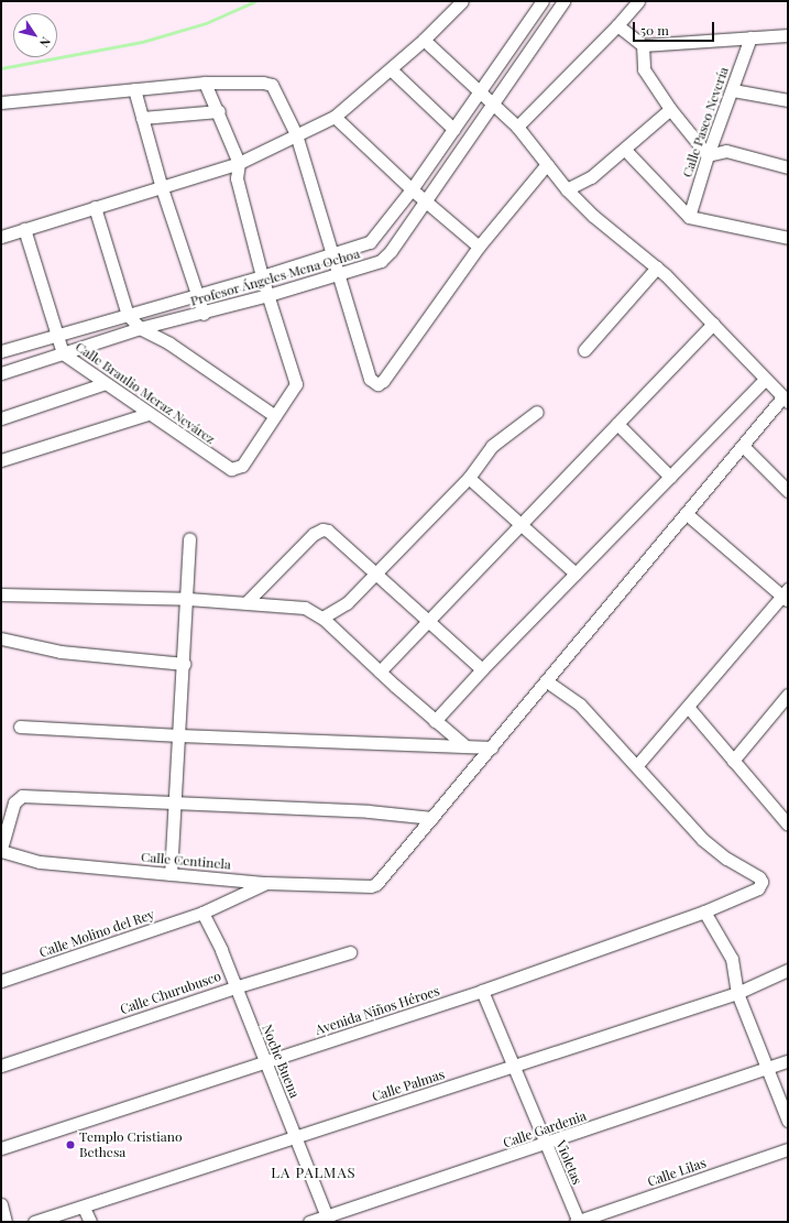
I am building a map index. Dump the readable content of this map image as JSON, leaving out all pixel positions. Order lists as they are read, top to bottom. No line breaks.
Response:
{"streets":{"street":["Calle Paseo Nevería","Profesor Ángeles Mena Ochoa","Calle Braulio Meraz Nevárez","Calle Centinela","Calle Molino del Rey","Calle Churubusco","Avenida Niños Héroes","Noche Buena","Calle Palmas","Calle Gardenia","Violetas","Calle Lilas"]},"crossings":[["Profesor Ángeles Mena Ochoa","Calle Braulio Meraz Nevárez"],["Calle Centinela","Calle Molino del Rey"],["Calle Molino del Rey","Noche Buena"],["Calle Churubusco","Noche Buena"],["Avenida Niños Héroes","Noche Buena"],["Avenida Niños Héroes","Violetas"],["Noche Buena","Calle Palmas"],["Noche Buena","Calle Gardenia"],["Calle Palmas","Violetas"],["Calle Gardenia","Violetas"],["Violetas","Calle Lilas"]],"districts":["LA PALMAS"],"places":["Templo Cristiano Bethesa"],"scale_bar":"50 m","north":"bottom right"}
